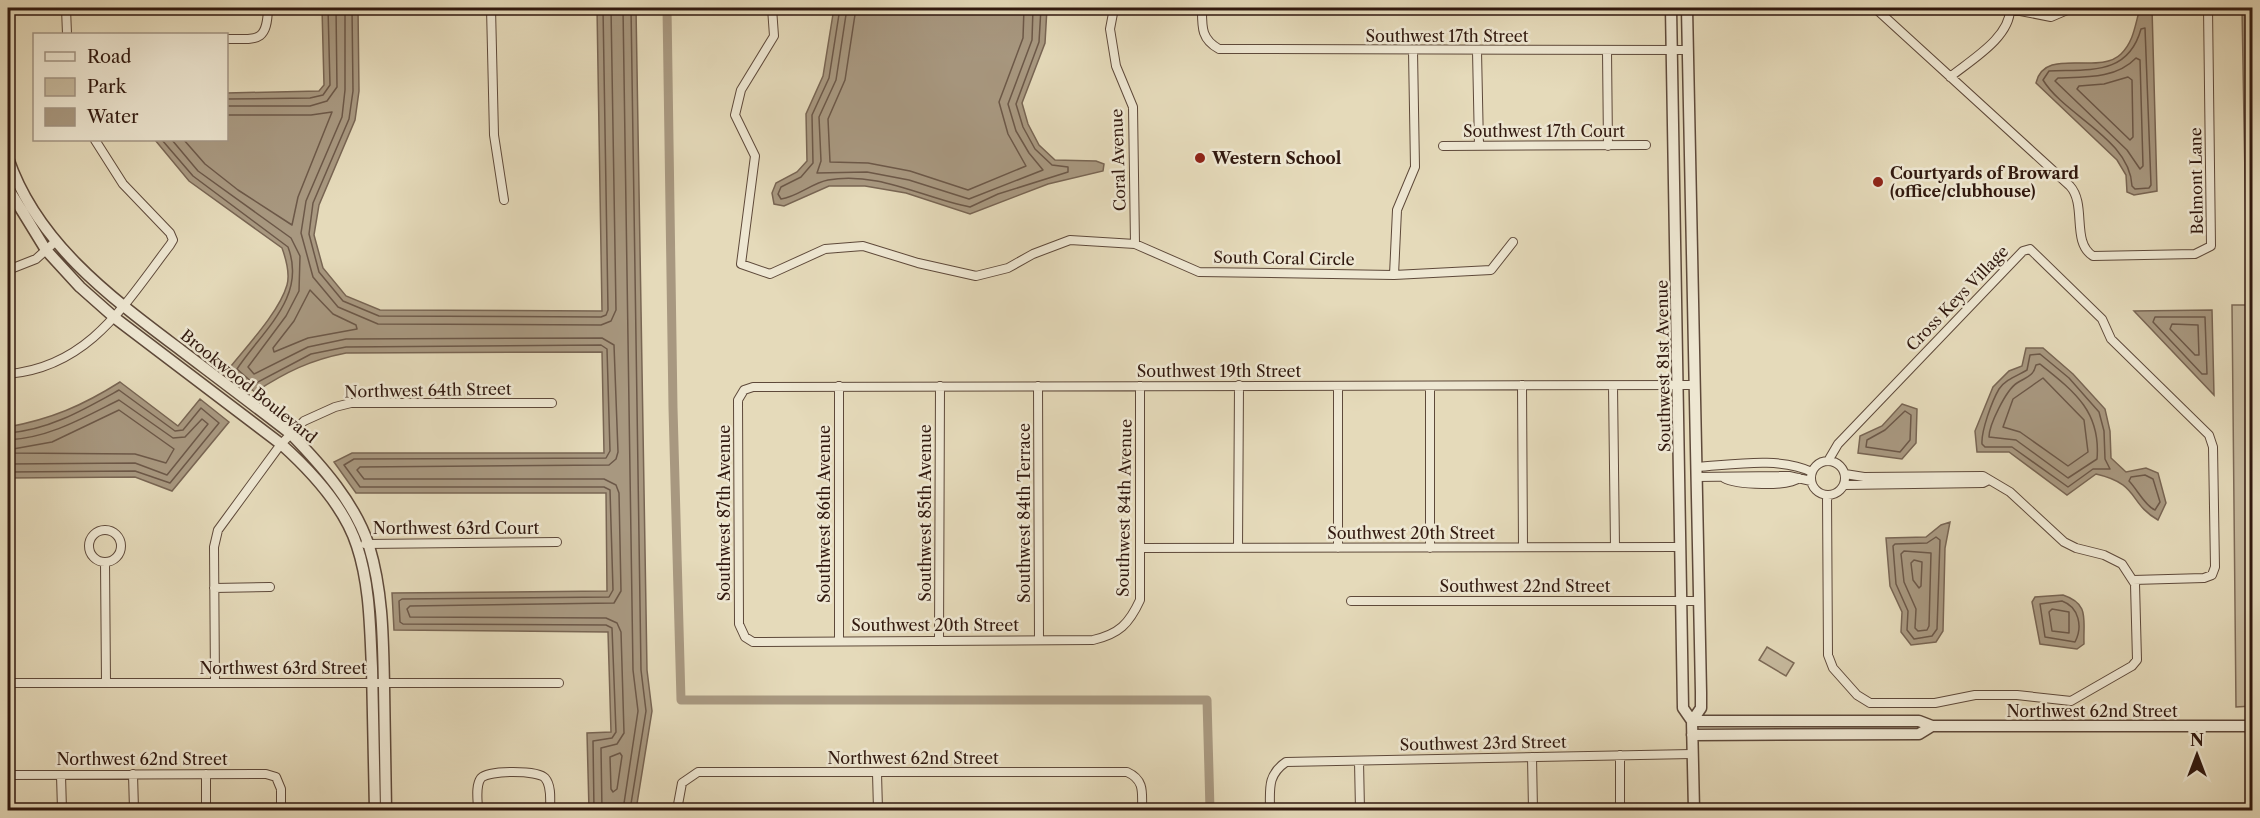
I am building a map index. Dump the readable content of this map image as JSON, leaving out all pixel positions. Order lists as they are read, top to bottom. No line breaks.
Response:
{"streets":{"street":["Southwest 17th Street","Southwest 17th Court","Coral Avenue","Belmont Lane","South Coral Circle","Cross Keys Village","Southwest 81st Avenue","Southwest 19th Street","Brookwood Boulevard","Northwest 64th Street","Southwest 84th Avenue","Southwest 87th Avenue","Southwest 85th Avenue","Southwest 84th Terrace","Southwest 86th Avenue","Northwest 63rd Court","Southwest 20th Street","Southwest 22nd Street","Northwest 63rd Street","Northwest 62nd Street","Southwest 23rd Street"]},"crossings":[["Southwest 17th Street","Southwest 81st Avenue"],["Coral Avenue","South Coral Circle"],["Southwest 81st Avenue","Southwest 19th Street"],["Southwest 81st Avenue","Southwest 20th Street"],["Southwest 81st Avenue","Southwest 22nd Street"],["Southwest 81st Avenue","Northwest 62nd Street"],["Southwest 81st Avenue","Southwest 23rd Street"],["Southwest 19th Street","Southwest 84th Avenue"],["Southwest 19th Street","Southwest 87th Avenue"],["Southwest 19th Street","Southwest 85th Avenue"],["Southwest 19th Street","Southwest 84th Terrace"],["Southwest 19th Street","Southwest 86th Avenue"],["Brookwood Boulevard","Northwest 64th Street"],["Brookwood Boulevard","Northwest 63rd Court"],["Brookwood Boulevard","Northwest 63rd Street"],["Northwest 64th Street","Northwest 63rd Street"],["Southwest 84th Avenue","Southwest 20th Street"],["Southwest 87th Avenue","Southwest 20th Street"],["Southwest 85th Avenue","Southwest 20th Street"],["Southwest 84th Terrace","Southwest 20th Street"],["Southwest 86th Avenue","Southwest 20th Street"]],"places":["Western School","Courtyards of Broward (office/clubhouse)"],"legend":["Road","Park","Water"],"north":"top"}
